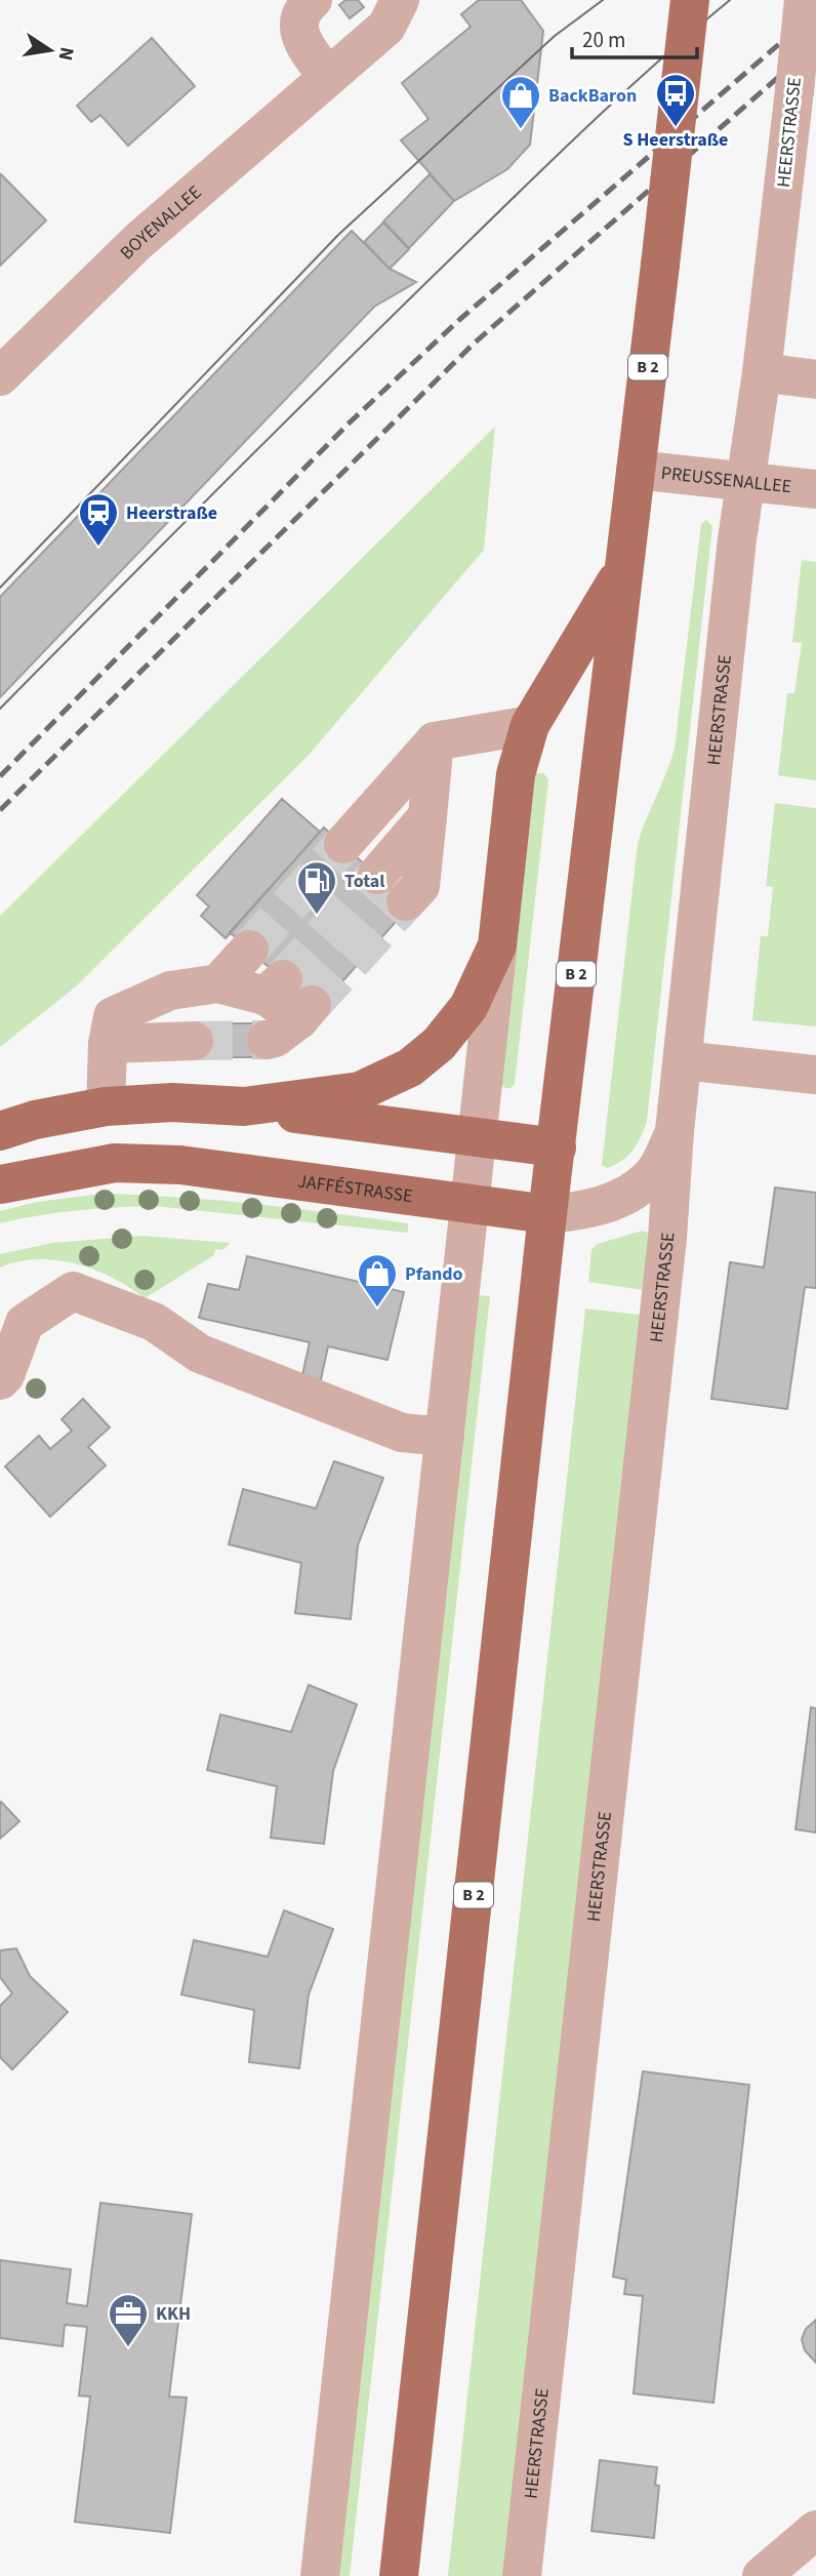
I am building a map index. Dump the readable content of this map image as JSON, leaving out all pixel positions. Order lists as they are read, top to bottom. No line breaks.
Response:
{"streets":{"main road":["B 2","JAFFÉSTRASSE"],"street":["HEERSTRASSE","BOYENALLEE","PREUSSENALLEE"]},"crossings":[["HEERSTRASSE","PREUSSENALLEE"],["HEERSTRASSE","JAFFÉSTRASSE"],["B 2","PREUSSENALLEE"],["B 2","JAFFÉSTRASSE"]],"places":{"bus stop":["S Heerstraße"],"shop":["BackBaron","Pfando"],"station":["Heerstraße"],"fuel station":["Total"],"office":["KKH"]},"scale_bar":"20 m","north":"right"}
